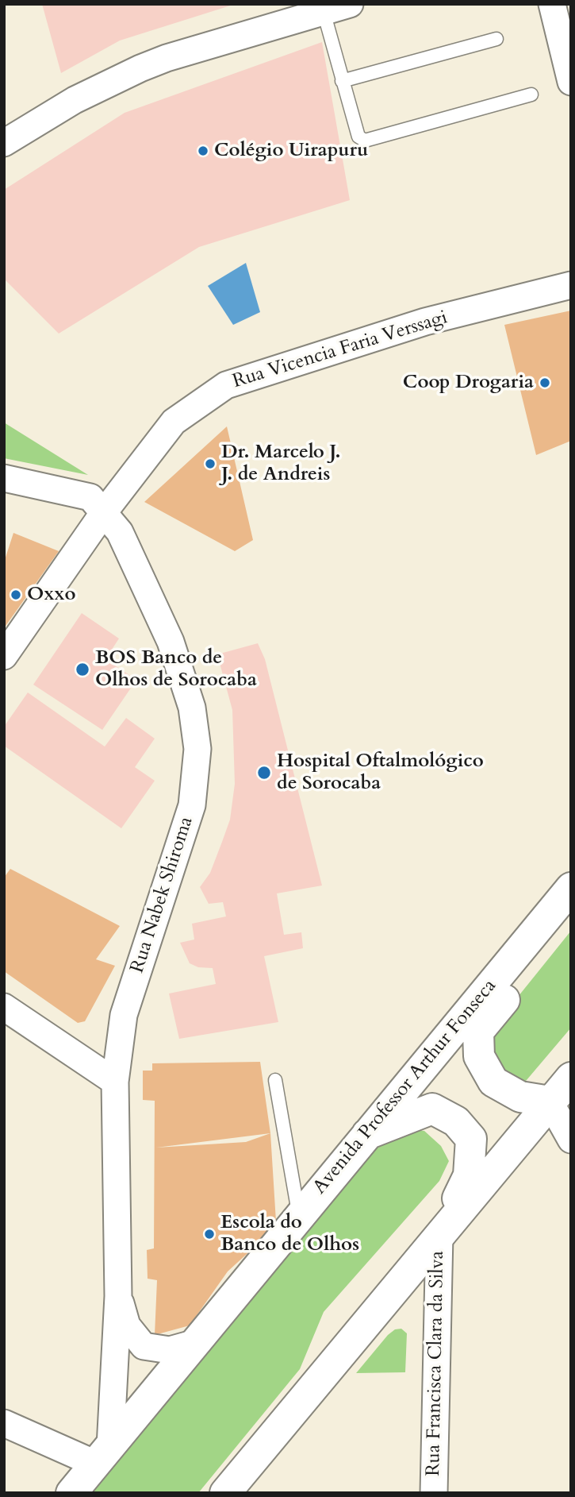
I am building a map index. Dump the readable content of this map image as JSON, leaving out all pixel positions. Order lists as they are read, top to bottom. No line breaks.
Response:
{"streets":{"street":["Rua Vicencia Faria Verssagi","Rua Nabek Shiroma","Avenida Professor Arthur Fonseca","Rua Francisca Clara da Silva"]},"crossings":[["Rua Vicencia Faria Verssagi","Rua Nabek Shiroma"],["Rua Nabek Shiroma","Avenida Professor Arthur Fonseca"]],"places":["Colégio Uirapuru","Coop Drogaria","Dr. Marcelo J. J. de Andreis","Oxxo","BOS Banco de Olhos de Sorocaba","Hospital Oftalmológico de Sorocaba","Escola do Banco de Olhos"]}
